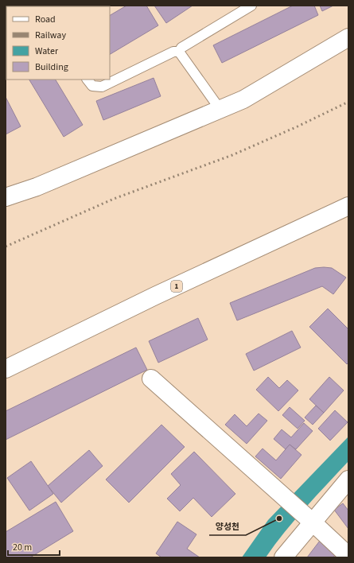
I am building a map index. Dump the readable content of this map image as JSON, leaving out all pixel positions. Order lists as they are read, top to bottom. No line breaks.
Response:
{"streets":{"street":["1"]},"places":["양성천"],"legend":["Road","Railway","Water","Building"],"scale_bar":"20 m"}
